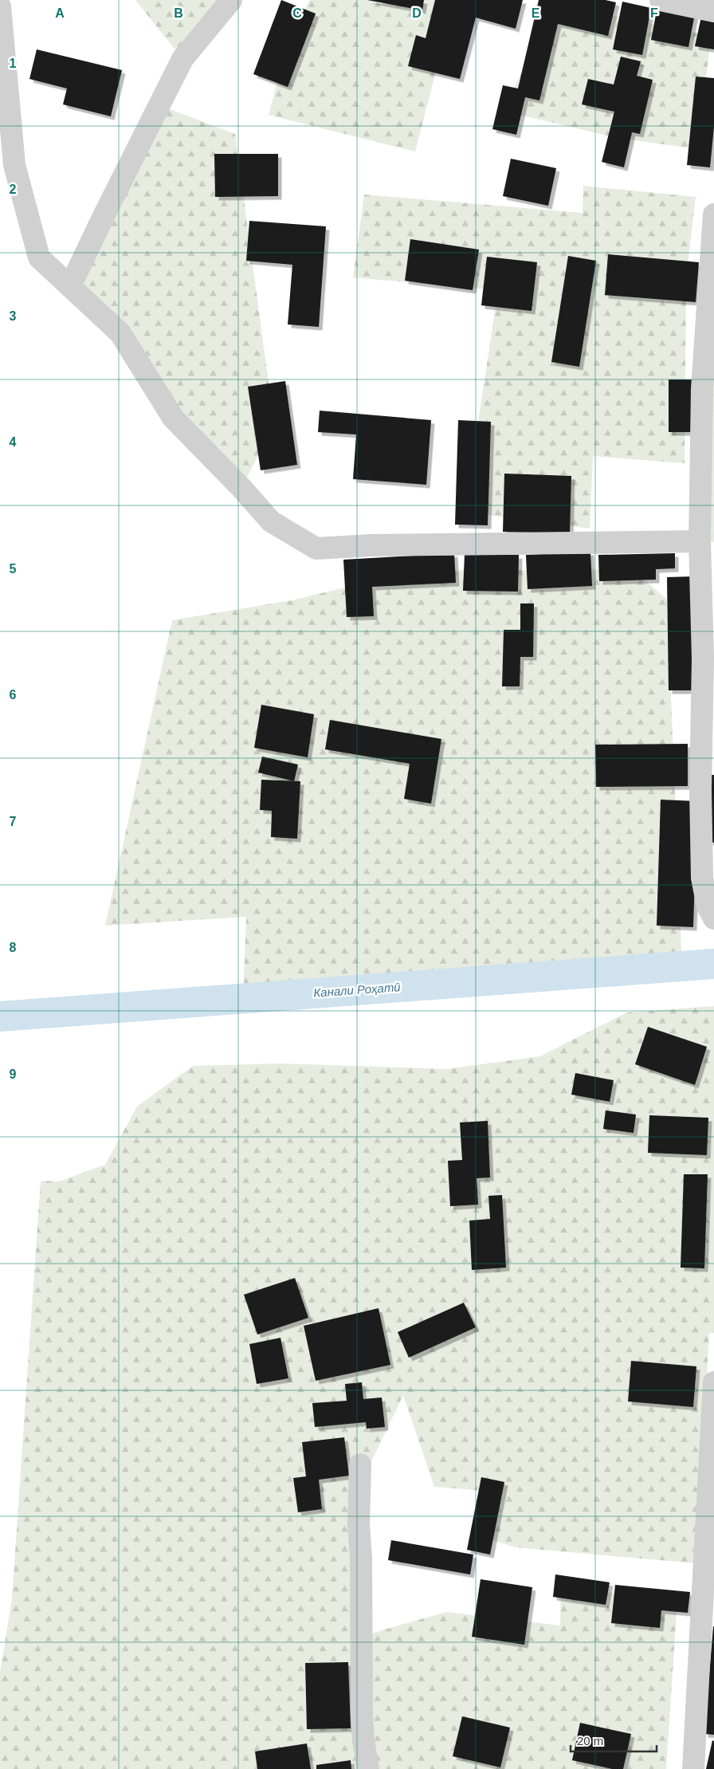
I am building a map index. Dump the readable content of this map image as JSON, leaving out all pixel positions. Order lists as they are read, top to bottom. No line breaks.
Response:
{"water":["Канали Роҳатӣ"],"scale_bar":"20 m","grid":{"columns":["A","B","C","D","E","F"],"rows":["1","2","3","4","5","6","7","8","9"]}}
